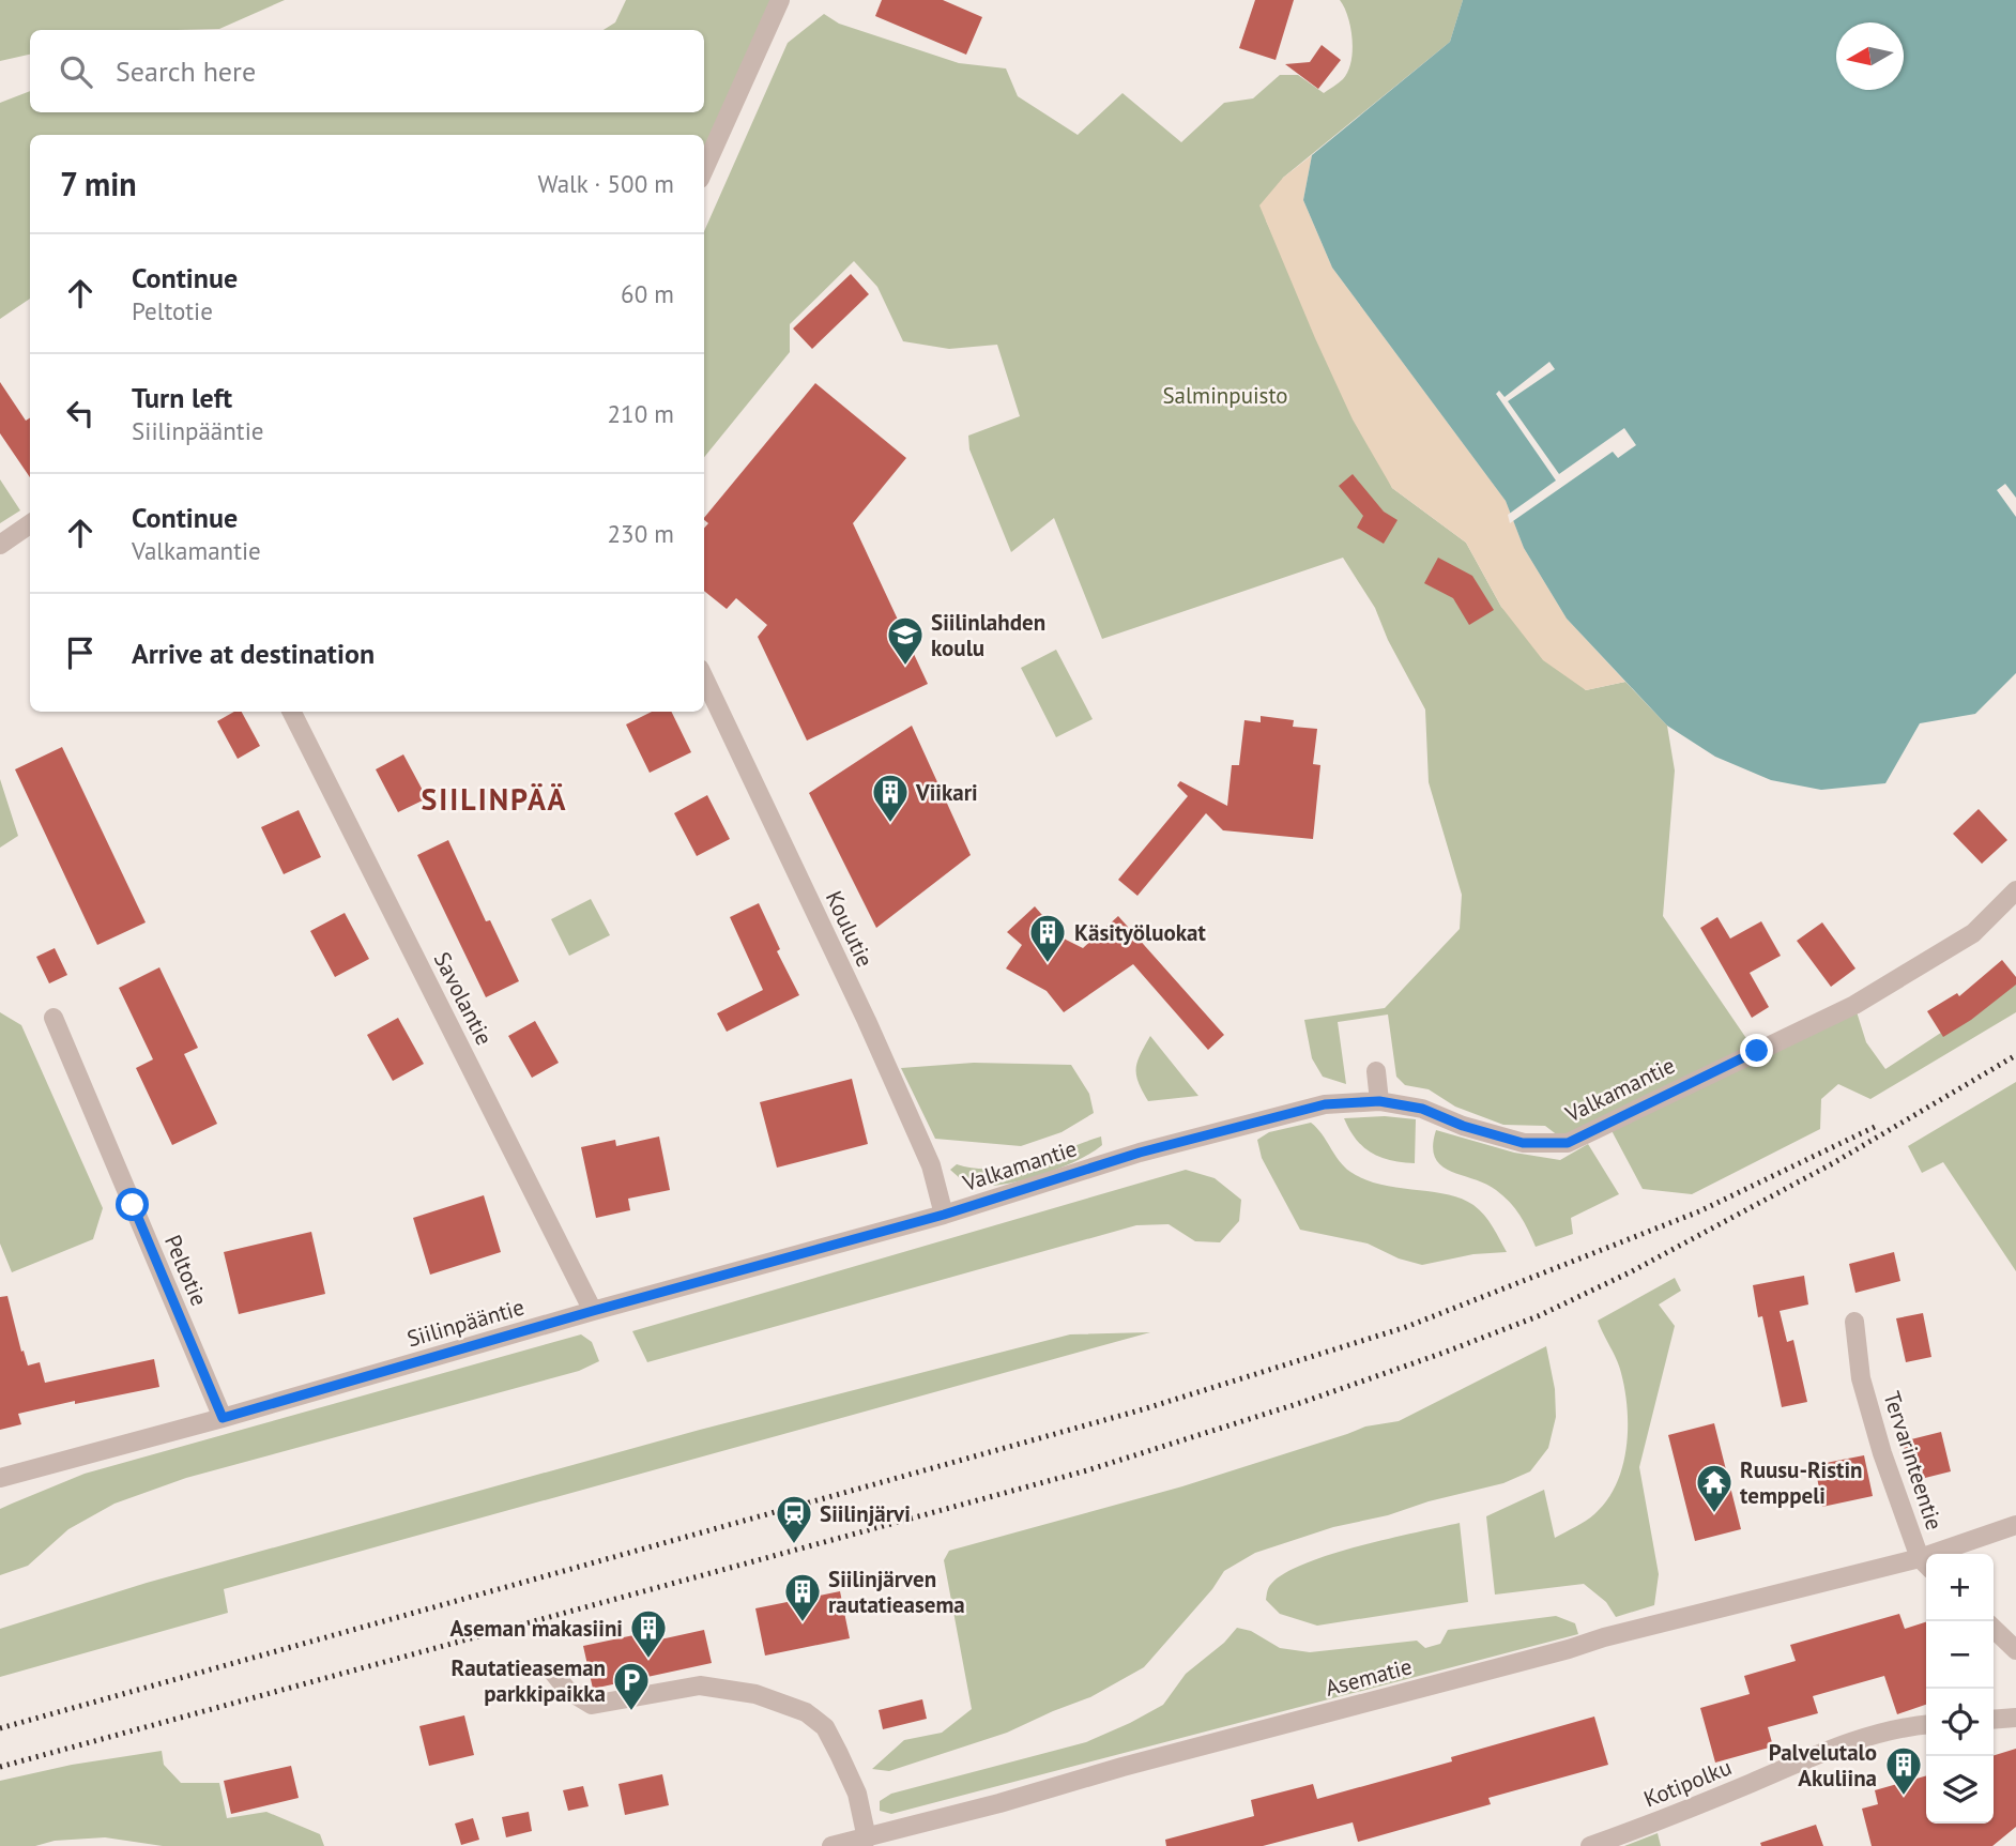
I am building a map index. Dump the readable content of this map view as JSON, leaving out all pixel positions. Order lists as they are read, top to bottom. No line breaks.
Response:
{"streets":{"street":["Koulutie","Savolantie","Valkamantie","Peltotie","Siilinpääntie","Tervarinteentie","Asematie","Kotipolku"]},"crossings":[["Koulutie","Valkamantie"],["Koulutie","Siilinpääntie"],["Savolantie","Siilinpääntie"],["Valkamantie","Siilinpääntie"],["Peltotie","Siilinpääntie"],["Tervarinteentie","Asematie"]],"districts":["SIILINPÄÄ"],"parks":["Salminpuisto"],"places":{"school or university":["Siilinlahden koulu"],"building":["Viikari","Käsityöluokat","Siilinjärven rautatieasema","Aseman makasiini","Palvelutalo Akuliina"],"temple":["Ruusu-Ristin temppeli"],"station":["Siilinjärvi"],"parking":["Rautatieaseman parkkipaikka"]},"north":"left","page":{"search":"Search here","heading":["7 min","Walk · 500 m"],"list":[["Continue","Peltotie","60 m"],["Turn left","Siilinpääntie","210 m"],["Continue","Valkamantie","230 m"],"Arrive at destination"],"map_buttons":["+","−"]}}
